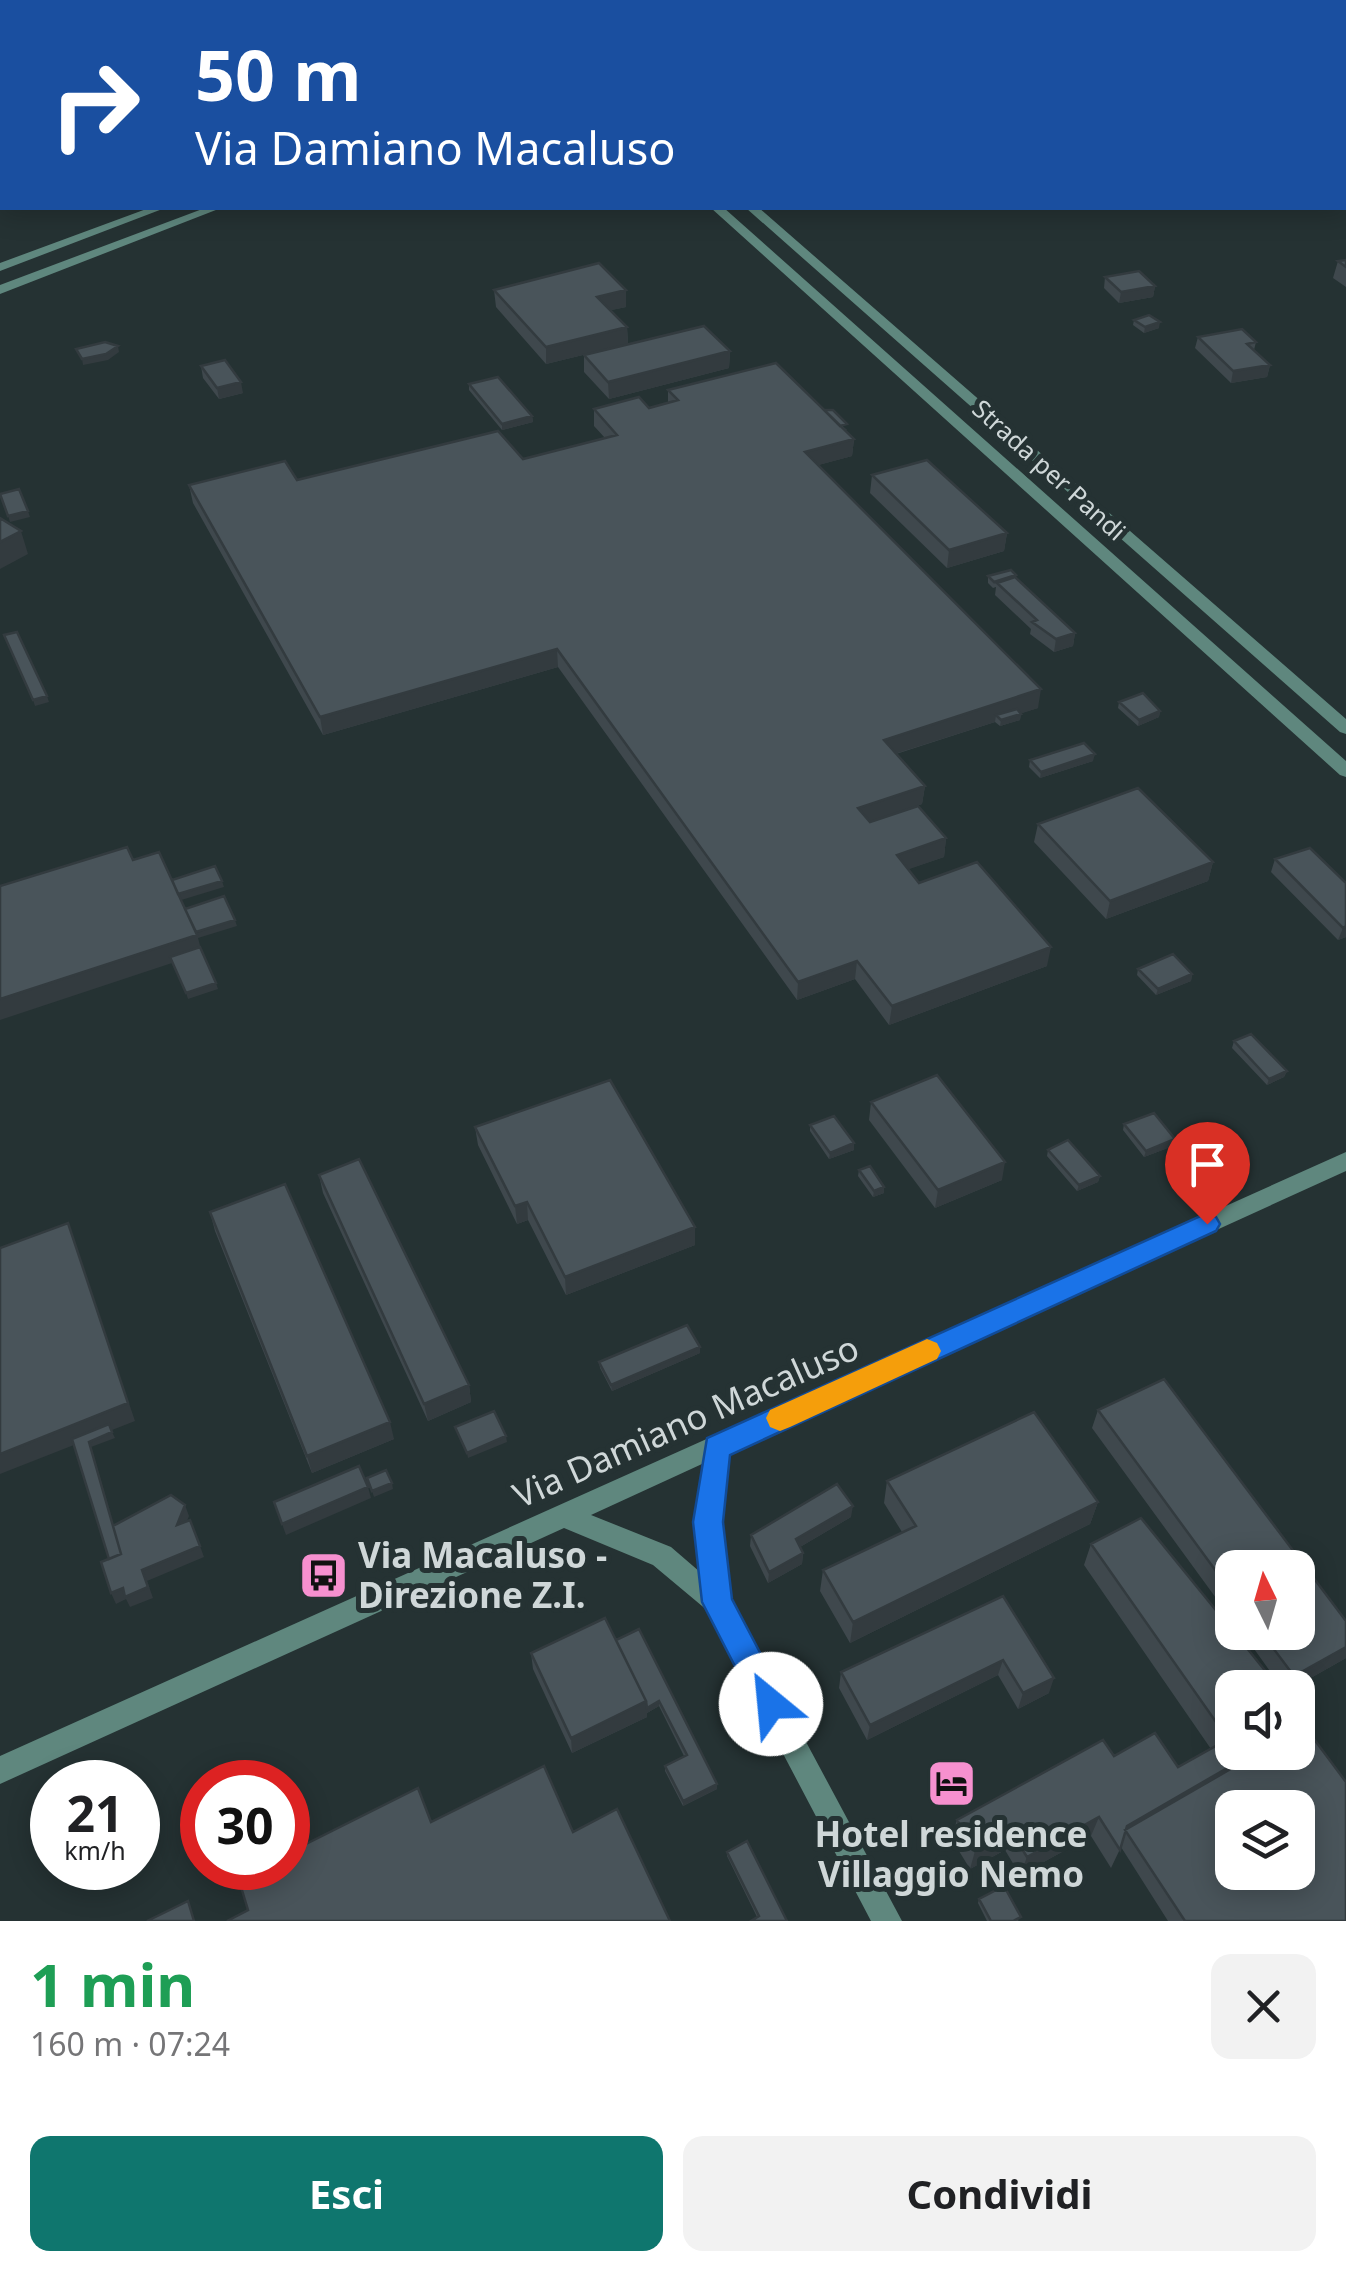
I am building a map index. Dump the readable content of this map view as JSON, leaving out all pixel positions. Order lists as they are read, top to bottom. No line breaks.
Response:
{"streets":{"street":["Strada per Pandi","Via Damiano Macaluso"]},"places":{"bus stop":["Via Macaluso - Direzione Z.I."],"hotel":["Hotel residence Villaggio Nemo"]},"north":"top","page":{"turn":["50 m","Via Damiano Macaluso"],"speed":"21 km/h","limit":"30","heading":["1 min","160 m · 07:24"],"buttons":["Esci","Condividi"]}}
